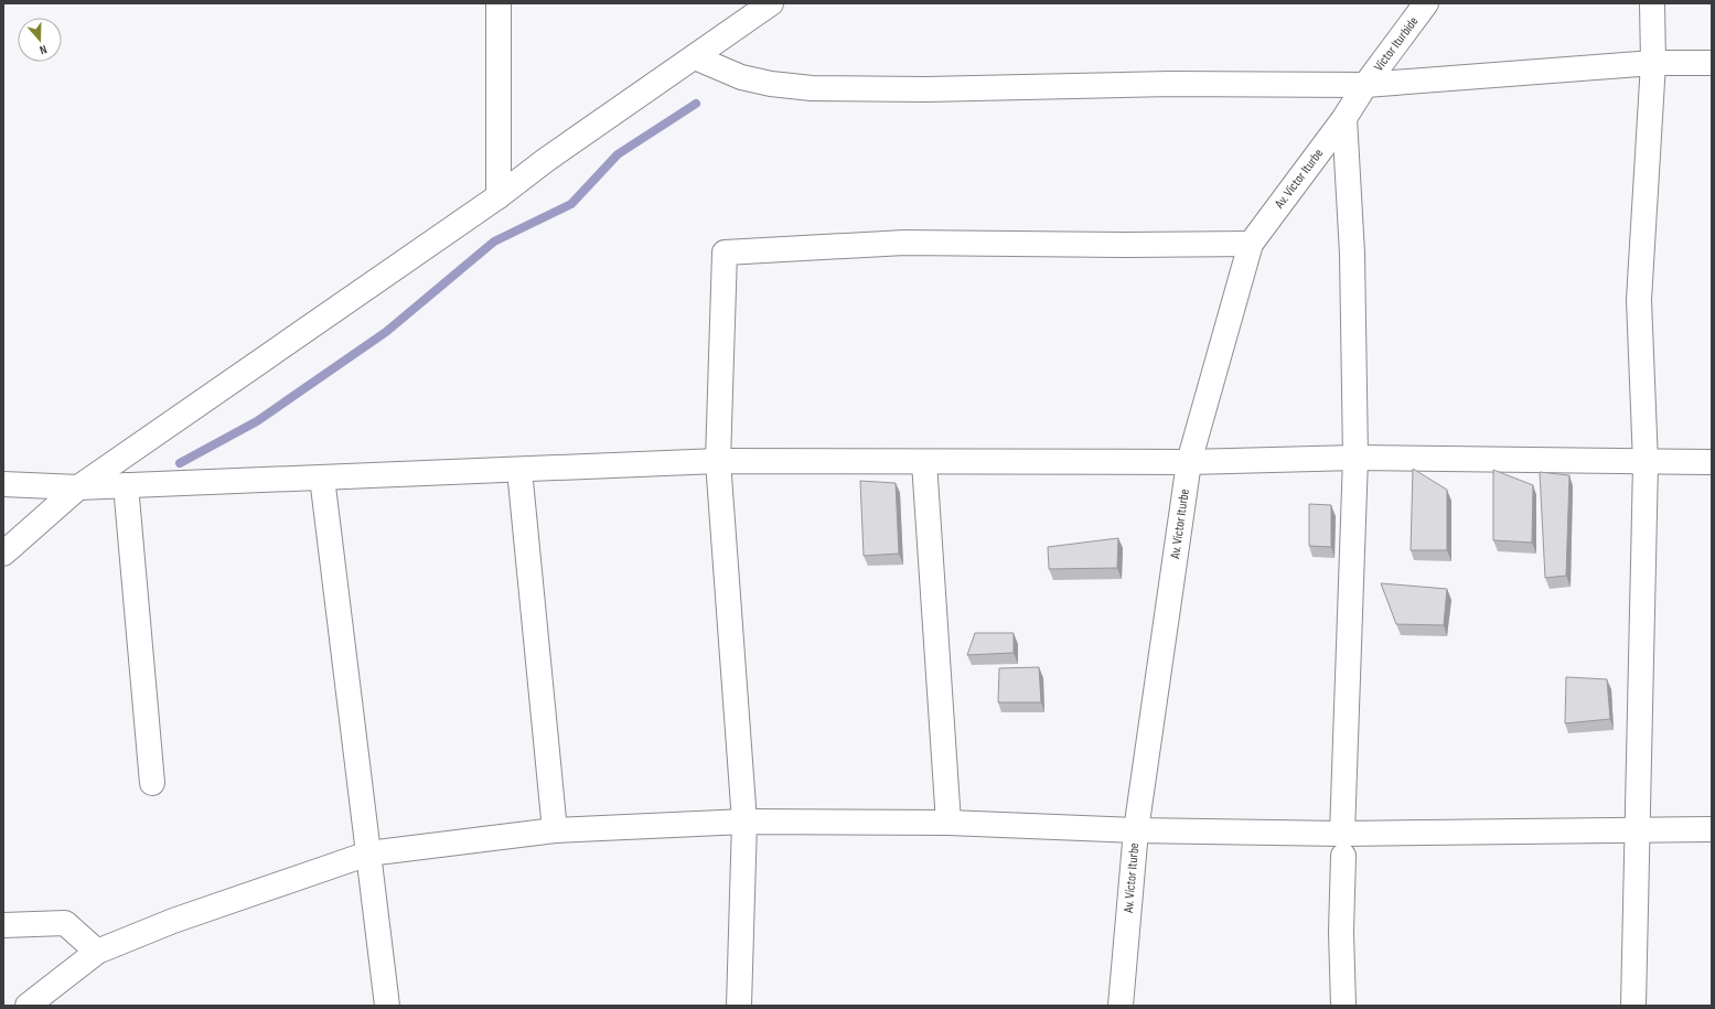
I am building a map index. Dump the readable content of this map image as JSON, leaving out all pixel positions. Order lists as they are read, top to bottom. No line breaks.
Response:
{"streets":{"street":["Víctor Iturbide","Av. Víctor Iturbe"]},"crossings":[["Víctor Iturbide","Av. Víctor Iturbe"]],"north":"bottom"}
